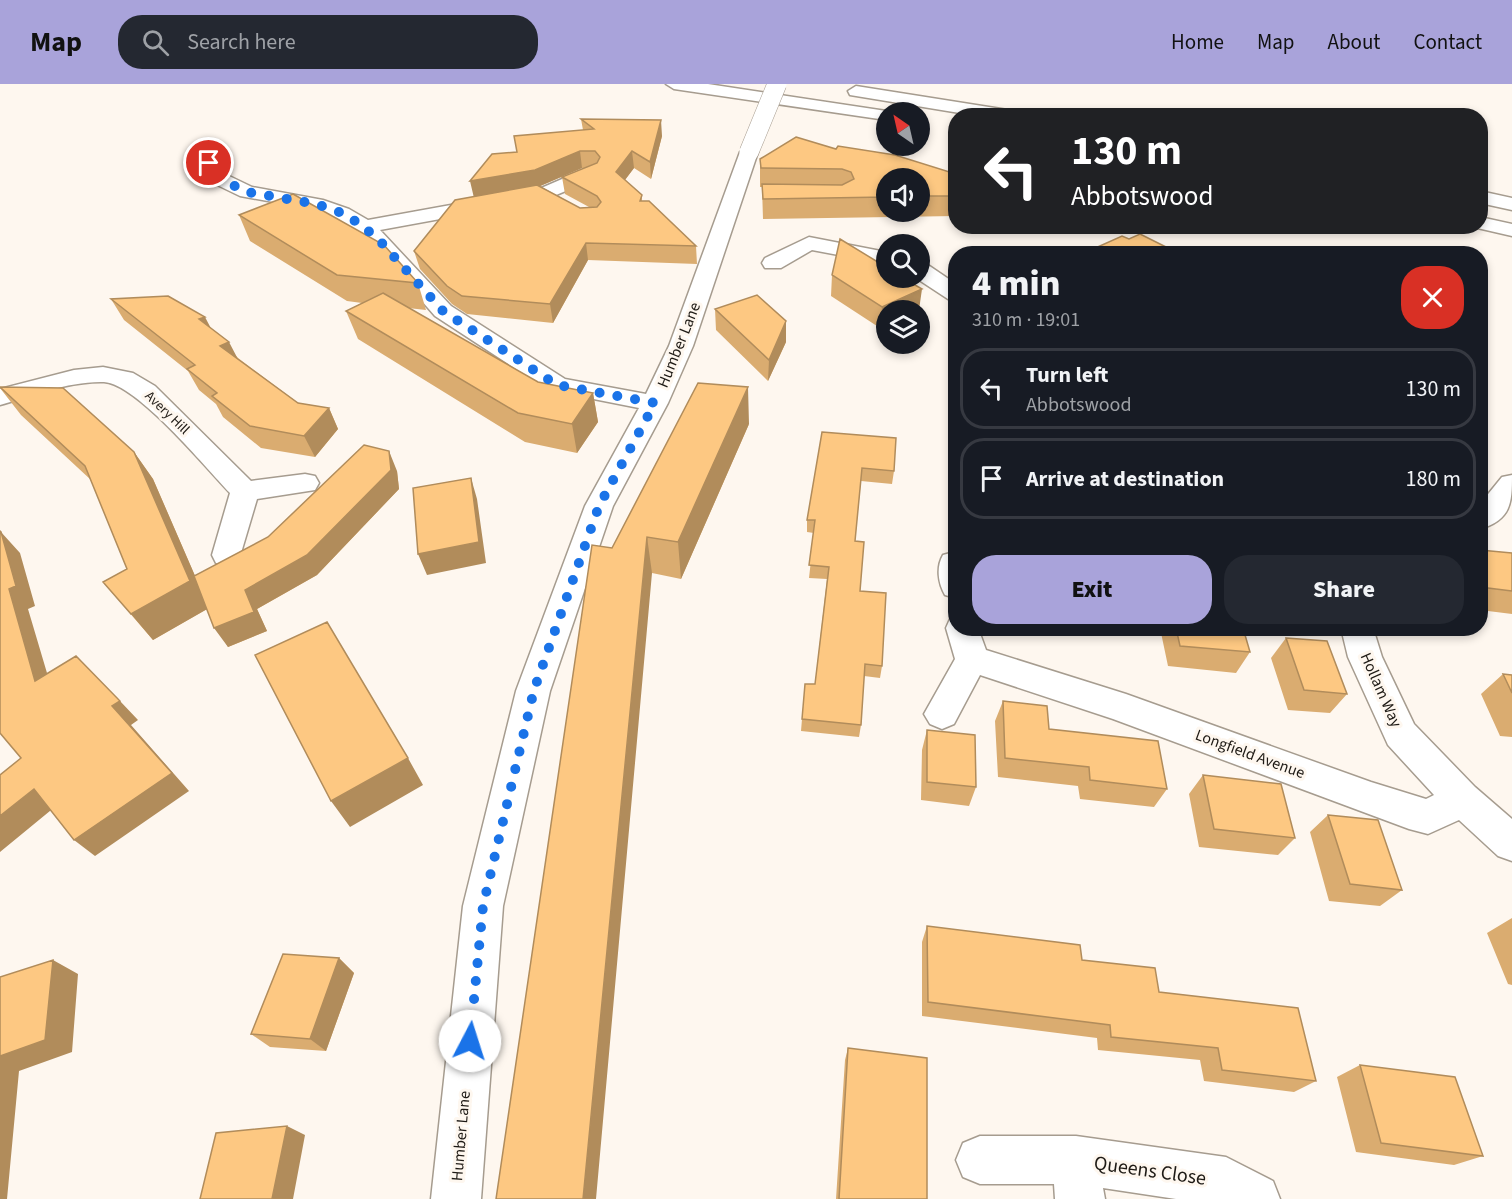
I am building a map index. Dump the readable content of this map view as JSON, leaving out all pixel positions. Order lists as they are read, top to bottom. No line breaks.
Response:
{"streets":{"main road":["Humber Lane","Avery Hill","Hollam Way","Longfield Avenue","Queens Close"]},"crossings":[["Hollam Way","Longfield Avenue"]],"north":"top left","page":{"header":"Map","search":"Search here","nav":["Home","Map","About","Contact"],"turn":["130 m","Abbotswood"],"heading":["4 min","310 m · 19:01"],"list":[{"name":"Turn left","note":"Abbotswood","value":"130 m"},{"name":"Arrive at destination","value":"180 m"}],"buttons":["Exit","Share"]}}
